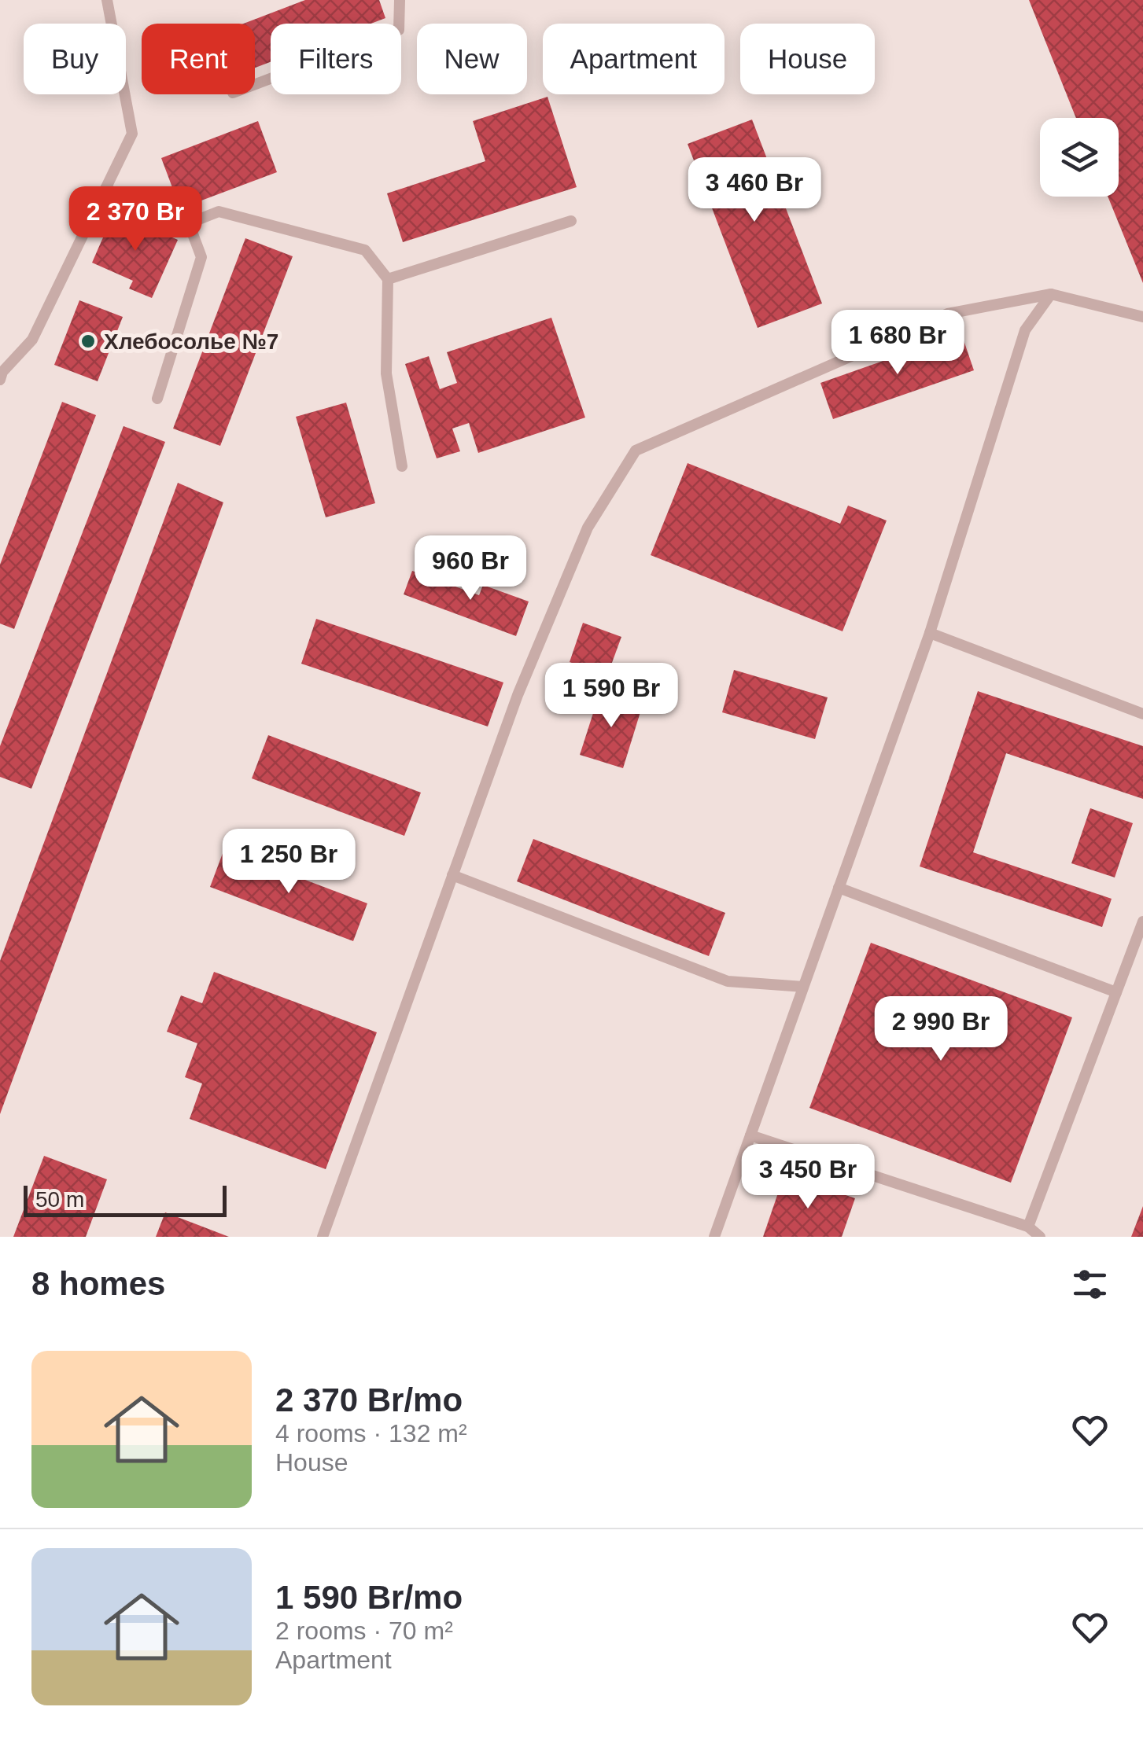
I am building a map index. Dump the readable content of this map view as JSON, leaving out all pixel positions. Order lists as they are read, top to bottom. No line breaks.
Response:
{"places":["Хлебосолье №7"],"scale_bar":"50 m","page":{"chip":["Buy","Rent","Filters","New","Apartment","House"],"price":["3 460 Br","2 370 Br","1 680 Br","960 Br","1 590 Br","1 250 Br","2 990 Br","3 450 Br"],"scale":"50 m","heading":"8 homes","list":[{"name":"2 370 Br/mo","note":"4 rooms · 132 m² · House"},{"name":"1 590 Br/mo","note":"2 rooms · 70 m² · Apartment"}]}}
